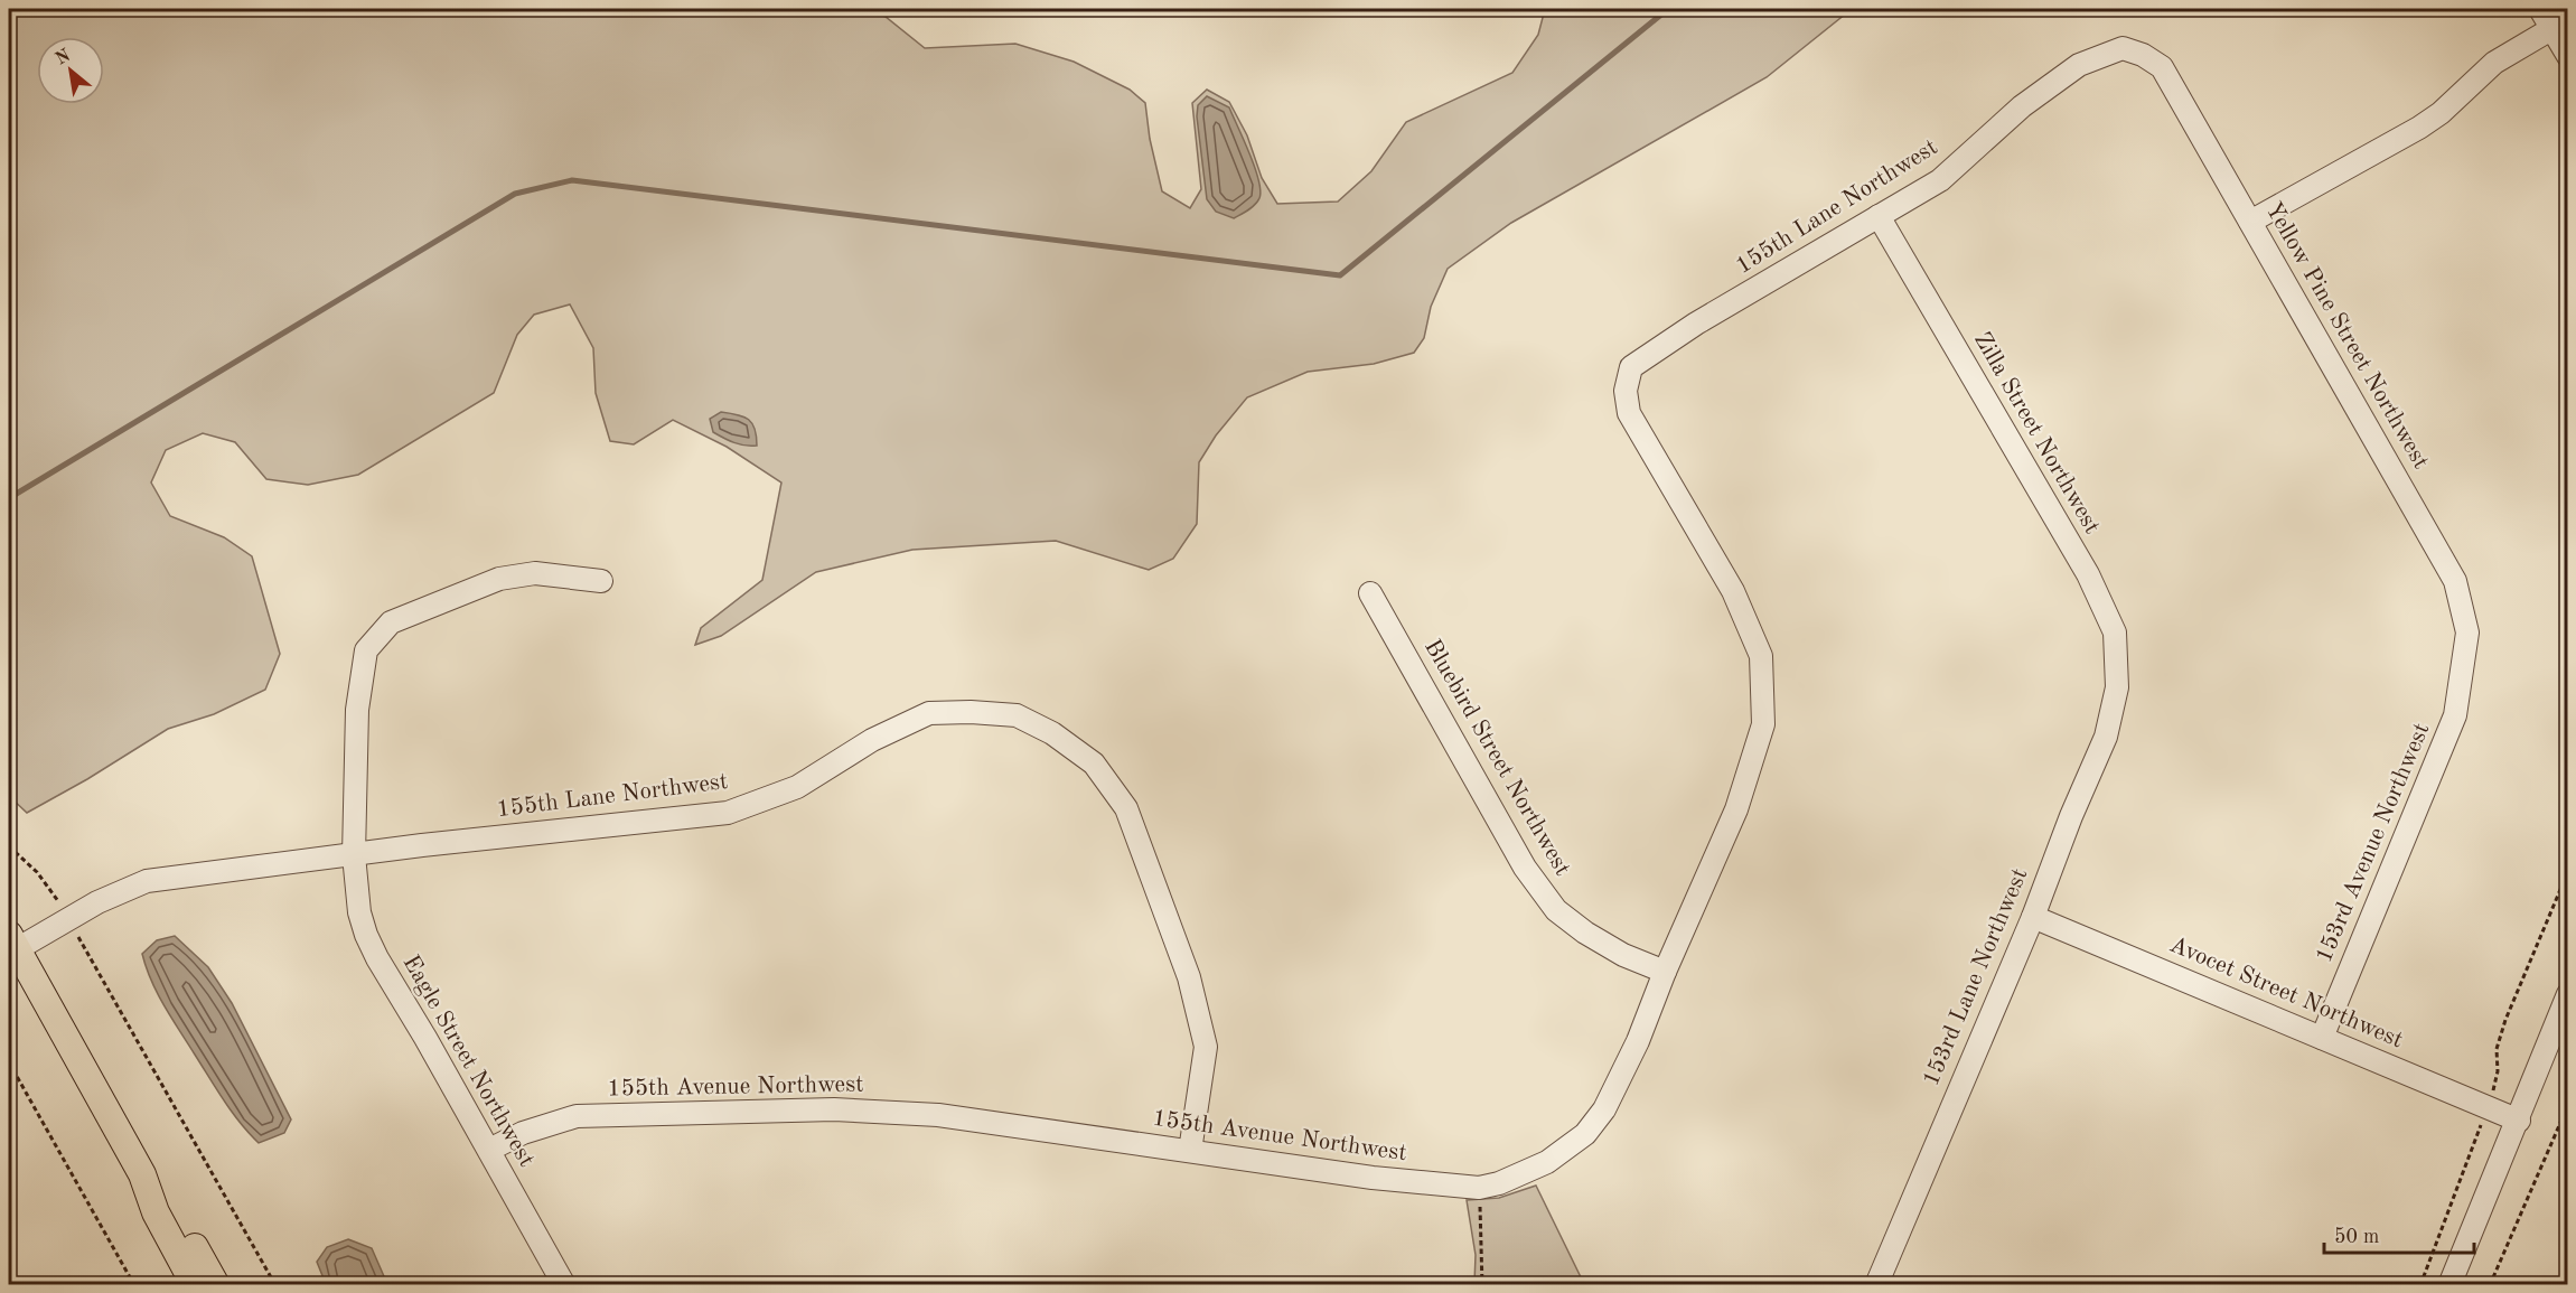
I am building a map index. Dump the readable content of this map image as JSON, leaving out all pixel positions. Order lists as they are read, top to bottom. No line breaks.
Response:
{"streets":{"street":["155th Lane Northwest","Yellow Pine Street Northwest","Zilla Street Northwest","Bluebird Street Northwest","153rd Avenue Northwest","153rd Lane Northwest","Avocet Street Northwest","Eagle Street Northwest","155th Avenue Northwest"]},"crossings":[["155th Lane Northwest","Yellow Pine Street Northwest"],["155th Lane Northwest","Zilla Street Northwest"],["155th Lane Northwest","Eagle Street Northwest"],["155th Lane Northwest","155th Avenue Northwest"],["Yellow Pine Street Northwest","153rd Avenue Northwest"],["Zilla Street Northwest","153rd Lane Northwest"],["Bluebird Street Northwest","155th Avenue Northwest"],["153rd Avenue Northwest","Avocet Street Northwest"],["153rd Lane Northwest","Avocet Street Northwest"],["Eagle Street Northwest","155th Avenue Northwest"]],"scale_bar":"50 m","north":"top left"}
